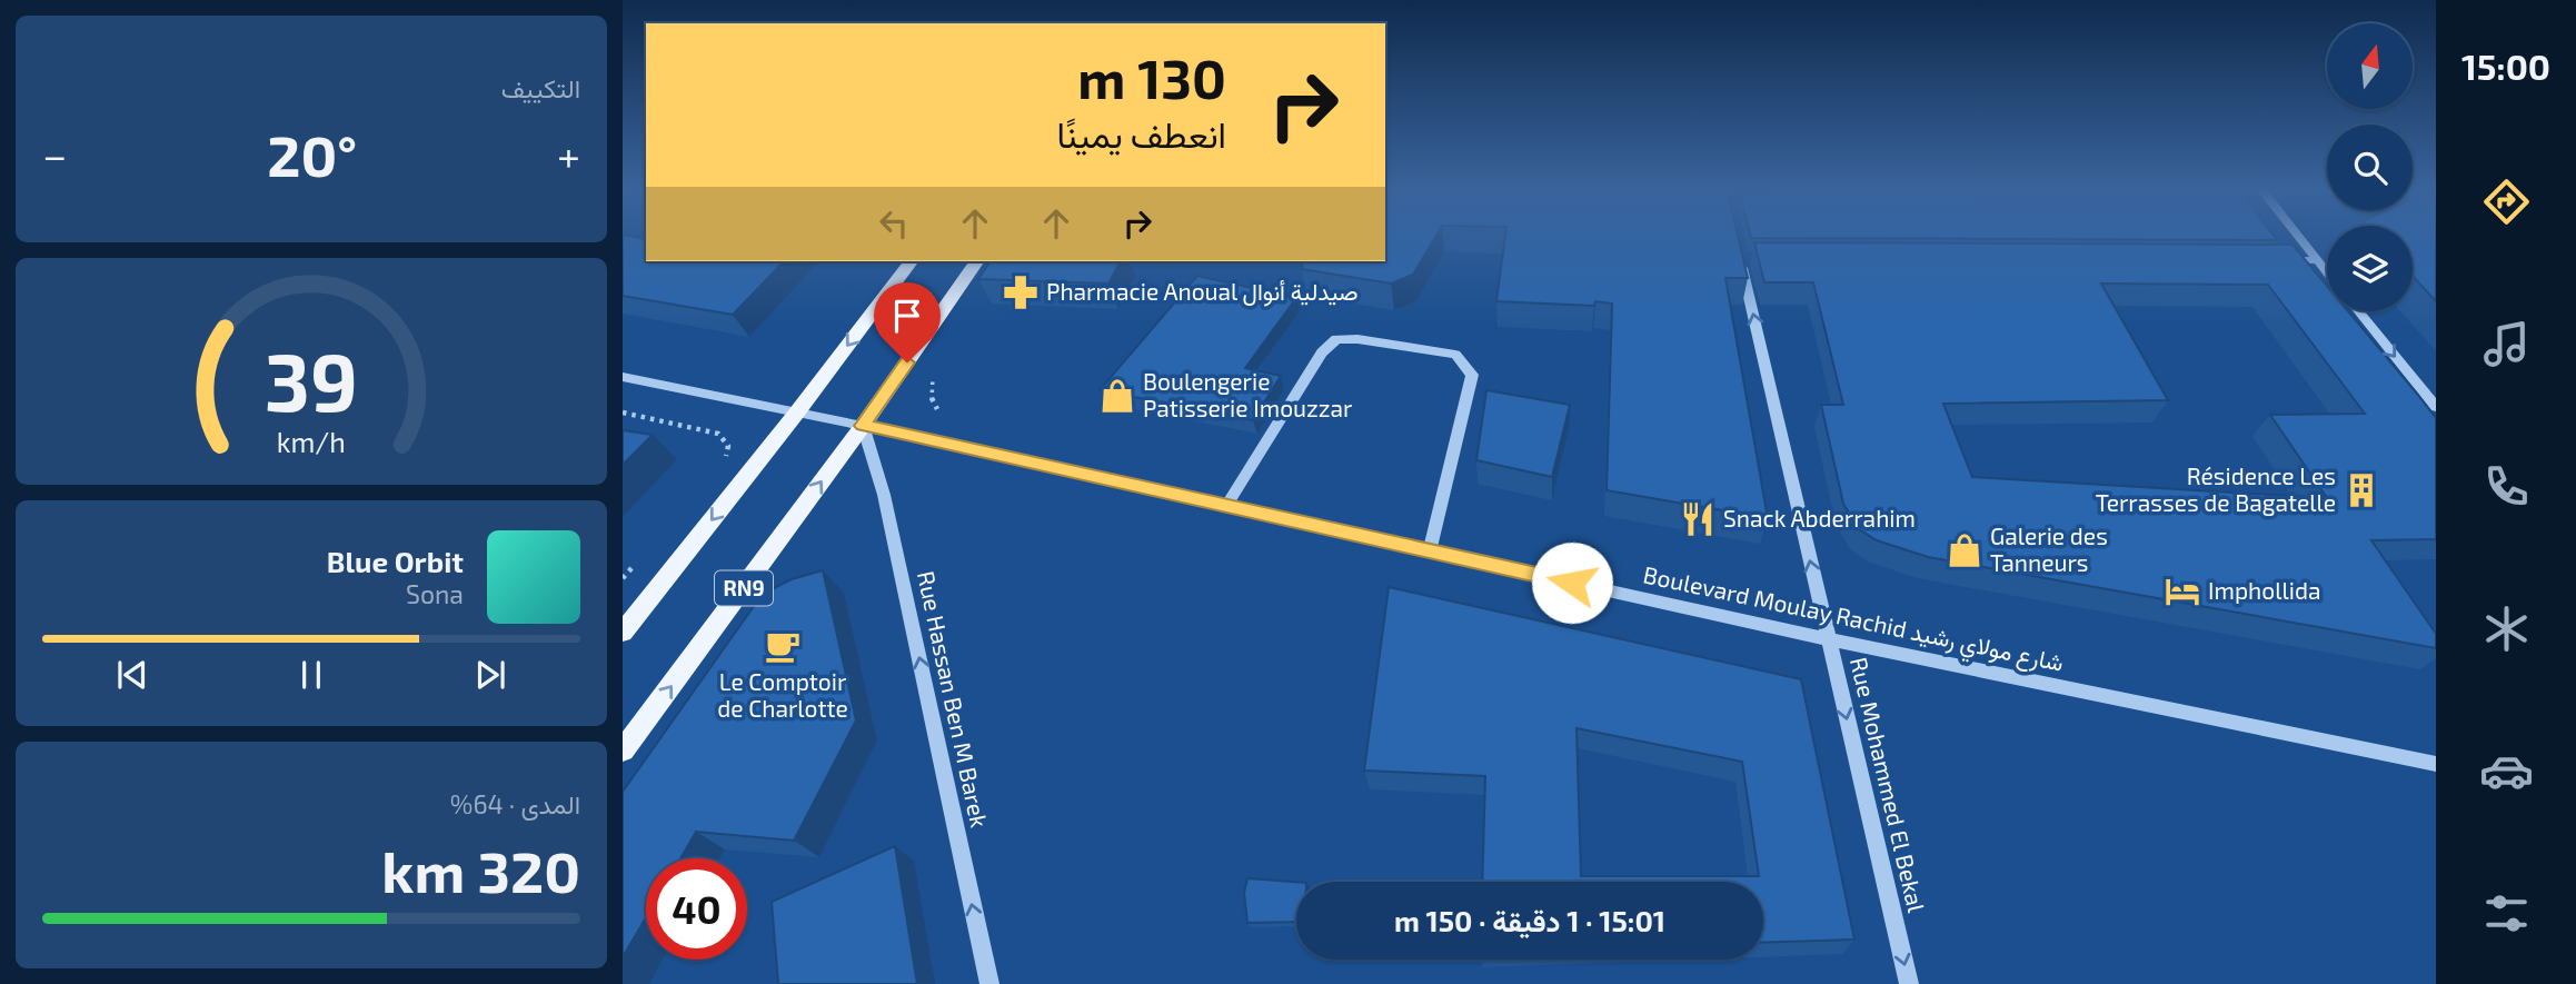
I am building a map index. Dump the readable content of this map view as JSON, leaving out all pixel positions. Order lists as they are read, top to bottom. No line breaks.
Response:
{"streets":{"main road":["RN9"],"street":["Boulevard Moulay Rachid شارع مولاي رشيد","Rue Hassan Ben M Barek","Rue Mohammed El Bekal"]},"crossings":[["RN9","Boulevard Moulay Rachid شارع مولاي رشيد"],["RN9","Rue Hassan Ben M Barek"],["Boulevard Moulay Rachid شارع مولاي رشيد","Rue Hassan Ben M Barek"],["Boulevard Moulay Rachid شارع مولاي رشيد","Rue Mohammed El Bekal"]],"one_way":["Rue Hassan Ben M Barek"],"places":{"pharmacy":["Pharmacie Anoual صيدلية أنوال"],"shop":["Boulengerie Patisserie Imouzzar","Galerie des Tanneurs"],"building":["Résidence Les Terrasses de Bagatelle"],"restaurant":["Snack Abderrahim"],"hotel":["Imphollida"],"cafe":["Le Comptoir de Charlotte"]},"north":"top","page":{"tabs":"15:00","tile":["التكييف",["المدى · 64%","320 km"]],"turn":["130 m","انعطف يمينًا"],"heat":["−","20°","+"],"song":["Blue Orbit","Sona"],"limit":"40","trip":"15:01 · 1 دقيقة · 150 m","gauge":["39","km/h"]}}
